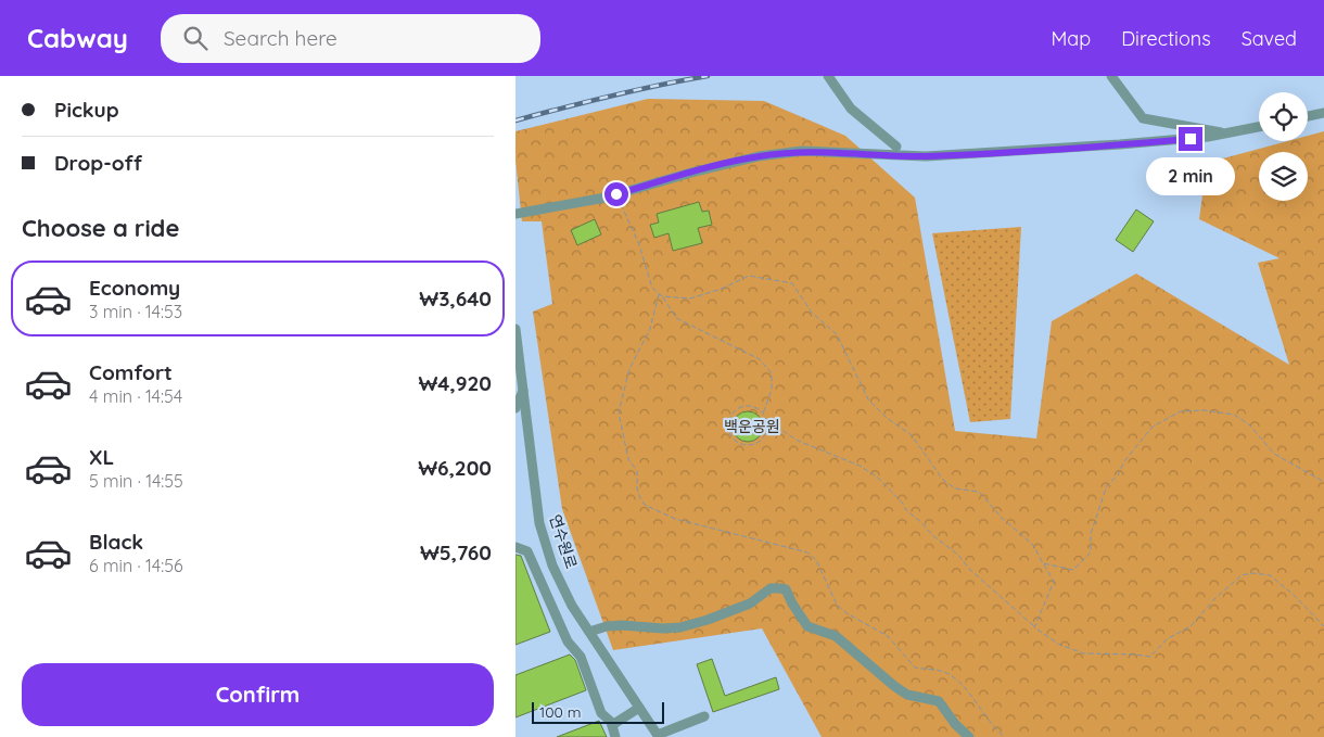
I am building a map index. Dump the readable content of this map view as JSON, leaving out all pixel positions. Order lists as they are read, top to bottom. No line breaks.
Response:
{"streets":{"street":["연수원로"]},"parks":["백운공원"],"scale_bar":"100 m","page":{"header":"Cabway","search":"Search here","nav":["Map","Directions","Saved"],"banner":["Pickup","Drop-off"],"bubble":"2 min","heading":"Choose a ride","list":[{"name":"Economy","note":"3 min · 14:53","value":"₩3,640"},{"name":"Comfort","note":"4 min · 14:54","value":"₩4,920"},{"name":"XL","note":"5 min · 14:55","value":"₩6,200"},{"name":"Black","note":"6 min · 14:56","value":"₩5,760"}],"buttons":"Confirm","scale":"100 m"}}
